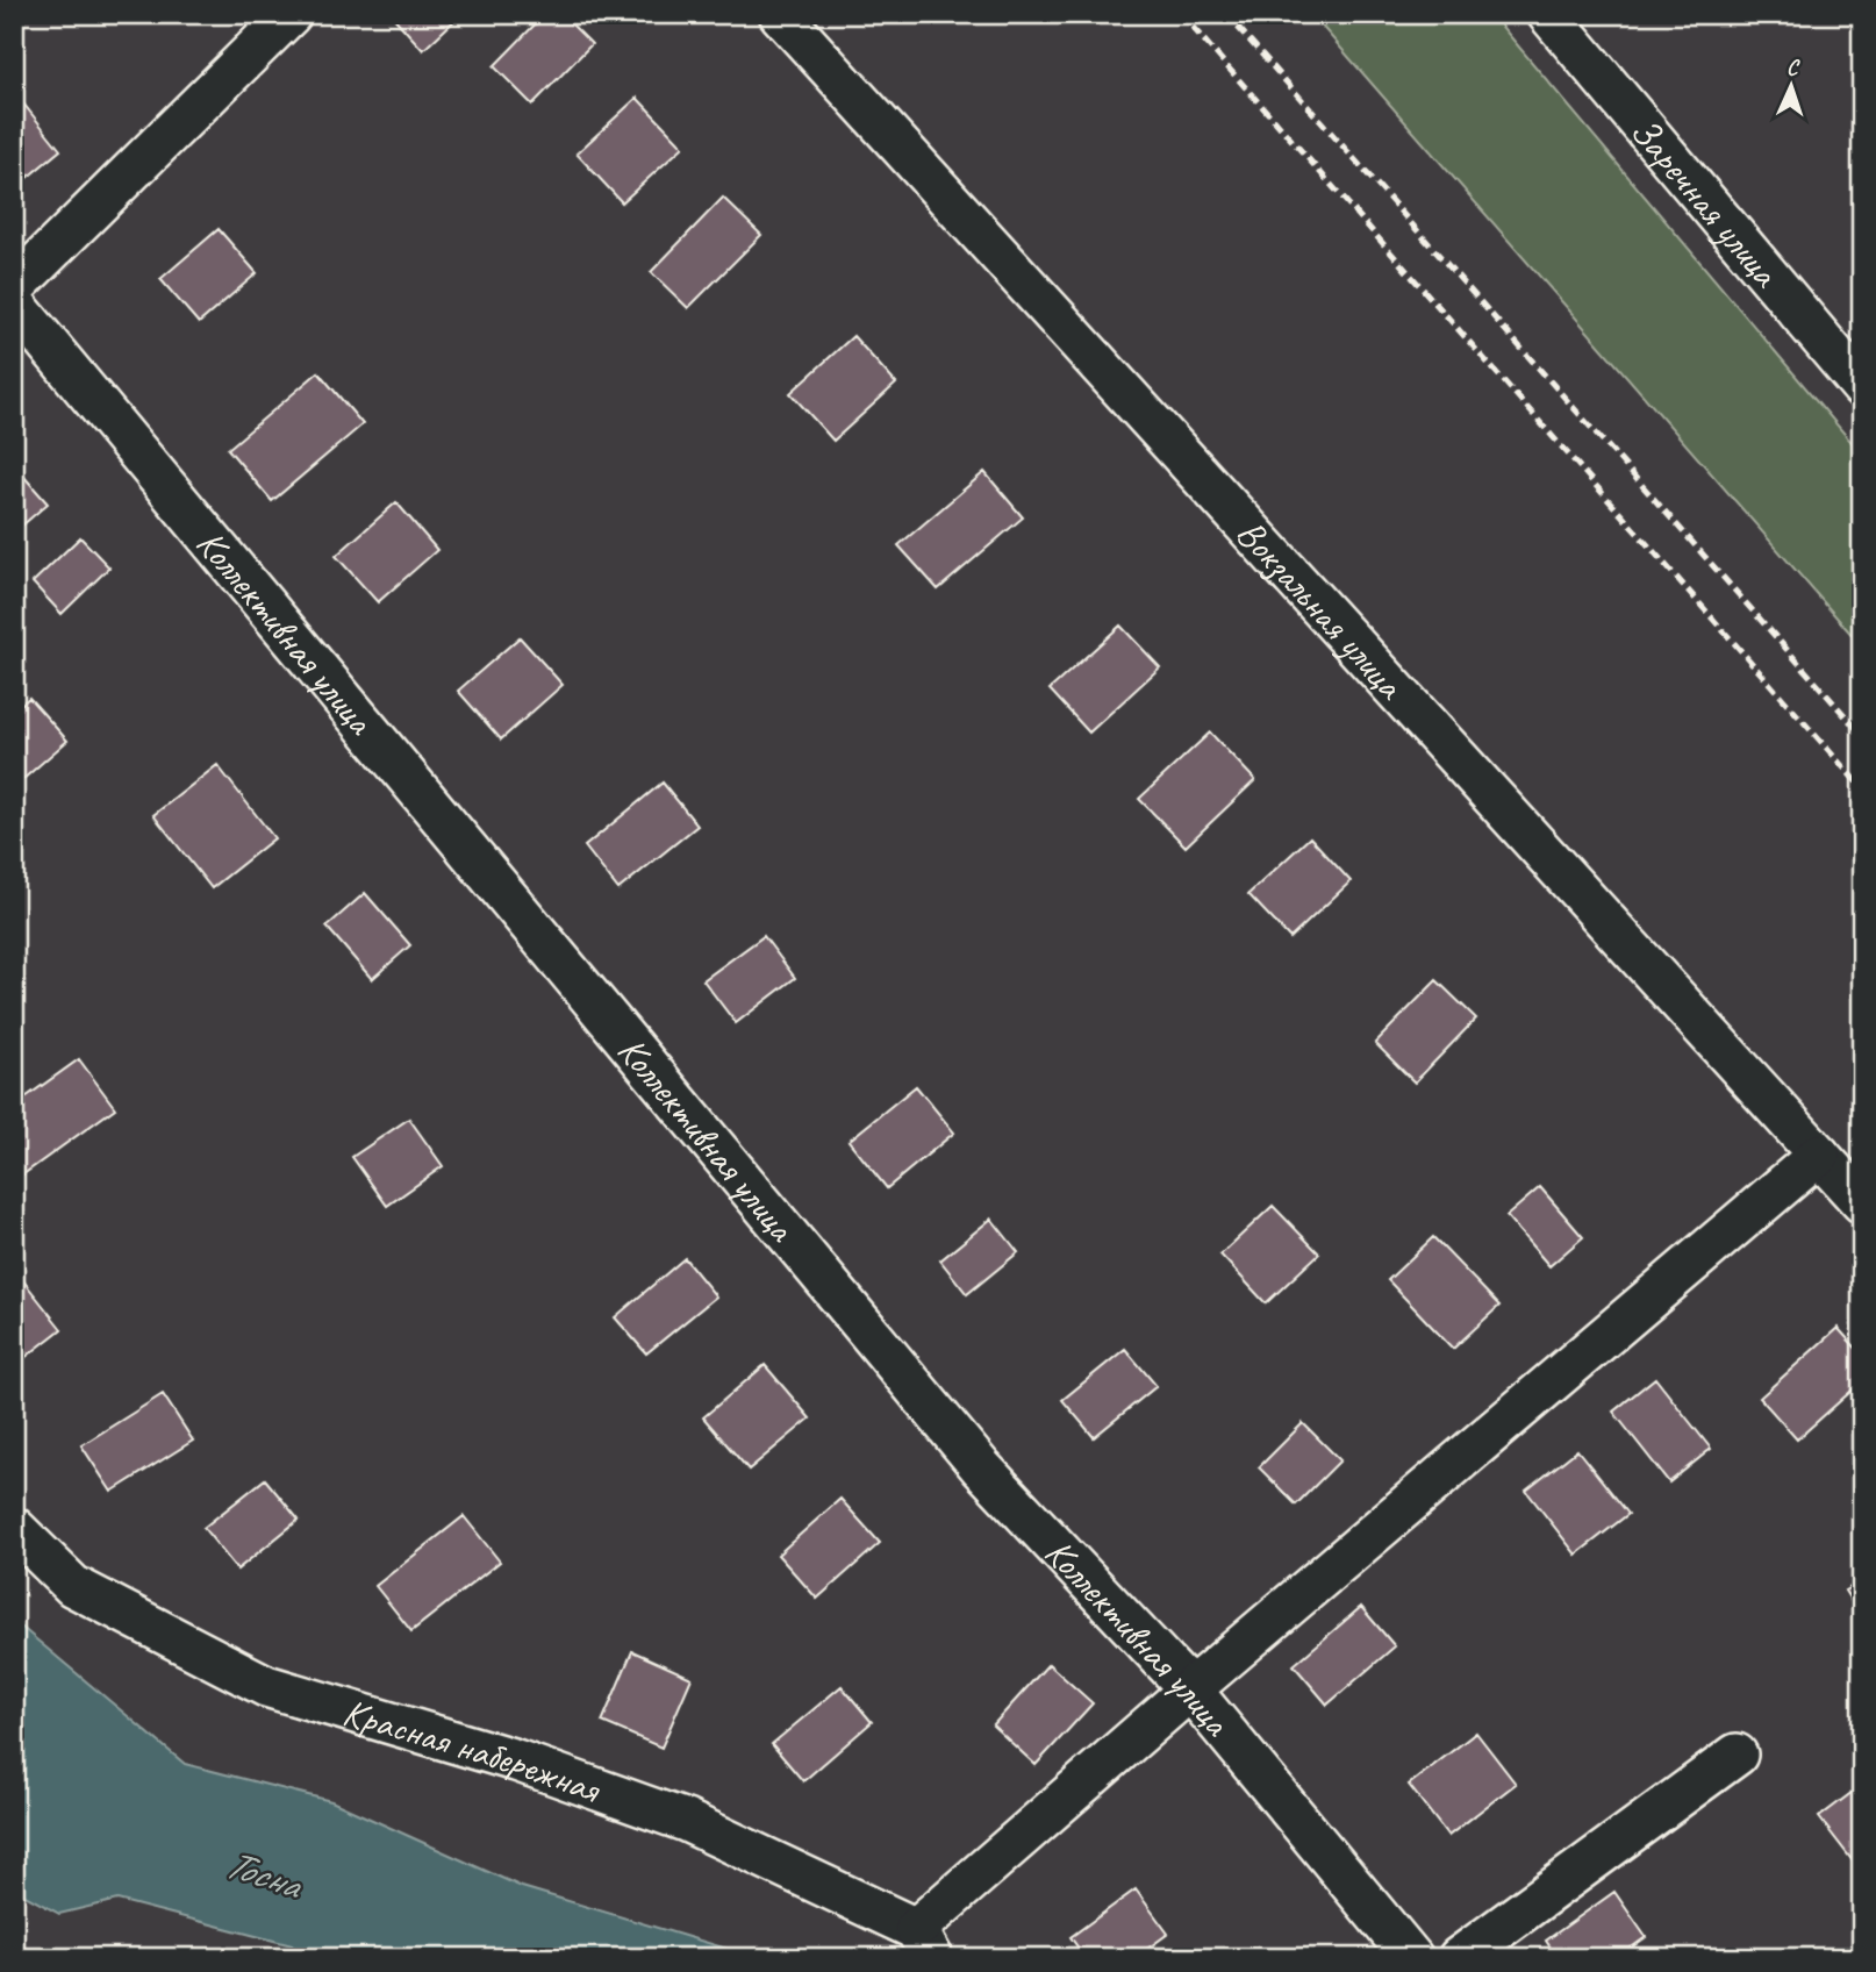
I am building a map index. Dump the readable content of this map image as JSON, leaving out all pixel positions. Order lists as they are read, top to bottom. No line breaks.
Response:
{"streets":{"street":["Заречная улица","Вокзальная улица","Коллективная улица","Красная набережная"]},"water":["Тосна"],"north":"top"}
